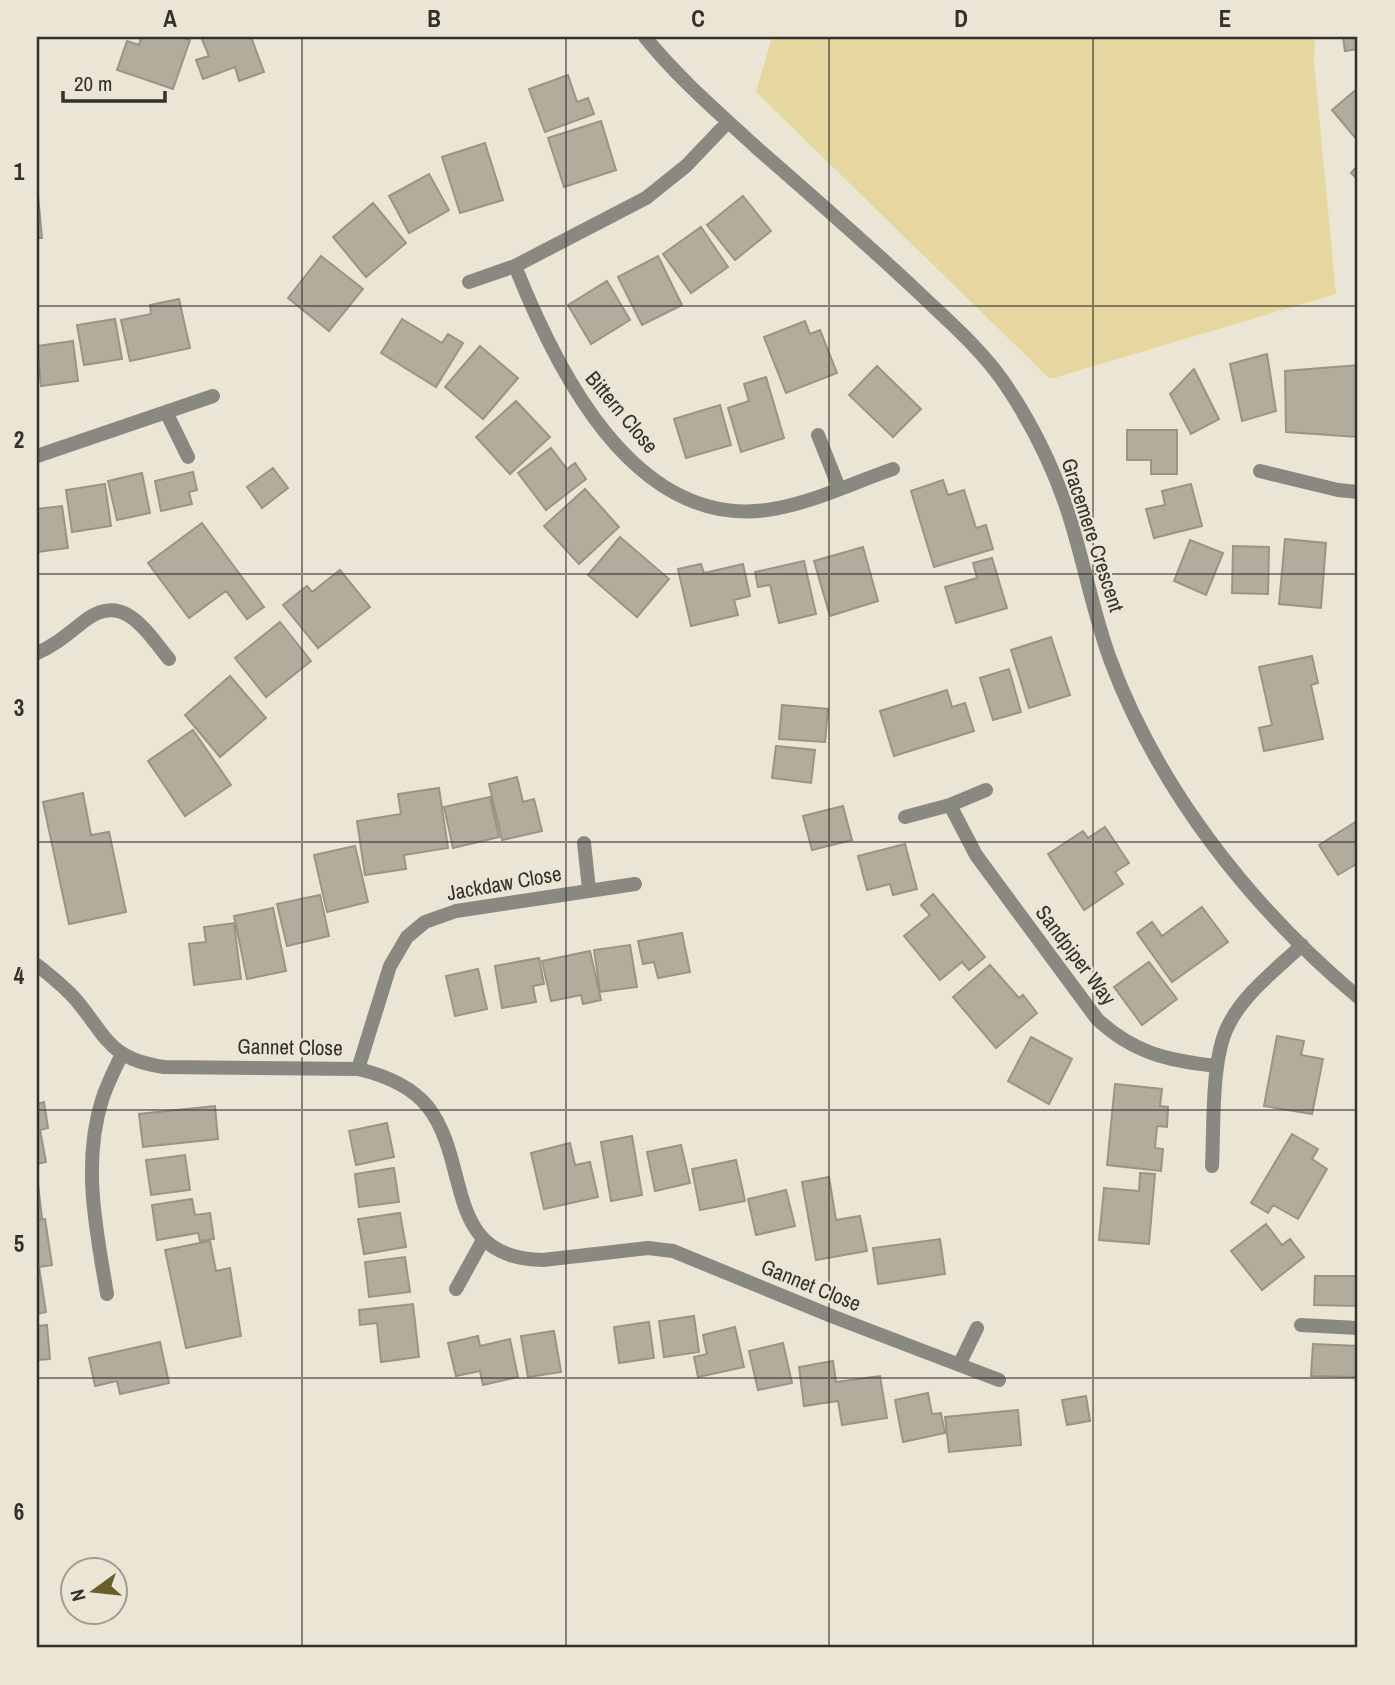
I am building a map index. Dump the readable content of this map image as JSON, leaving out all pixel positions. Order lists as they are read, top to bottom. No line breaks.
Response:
{"streets":{"street":["Bittern Close","Gracemere Crescent","Jackdaw Close","Sandpiper Way","Gannet Close"]},"crossings":[["Jackdaw Close","Gannet Close"]],"scale_bar":"20 m","north":"left","grid":{"columns":["A","B","C","D","E"],"rows":["1","2","3","4","5","6"]}}
